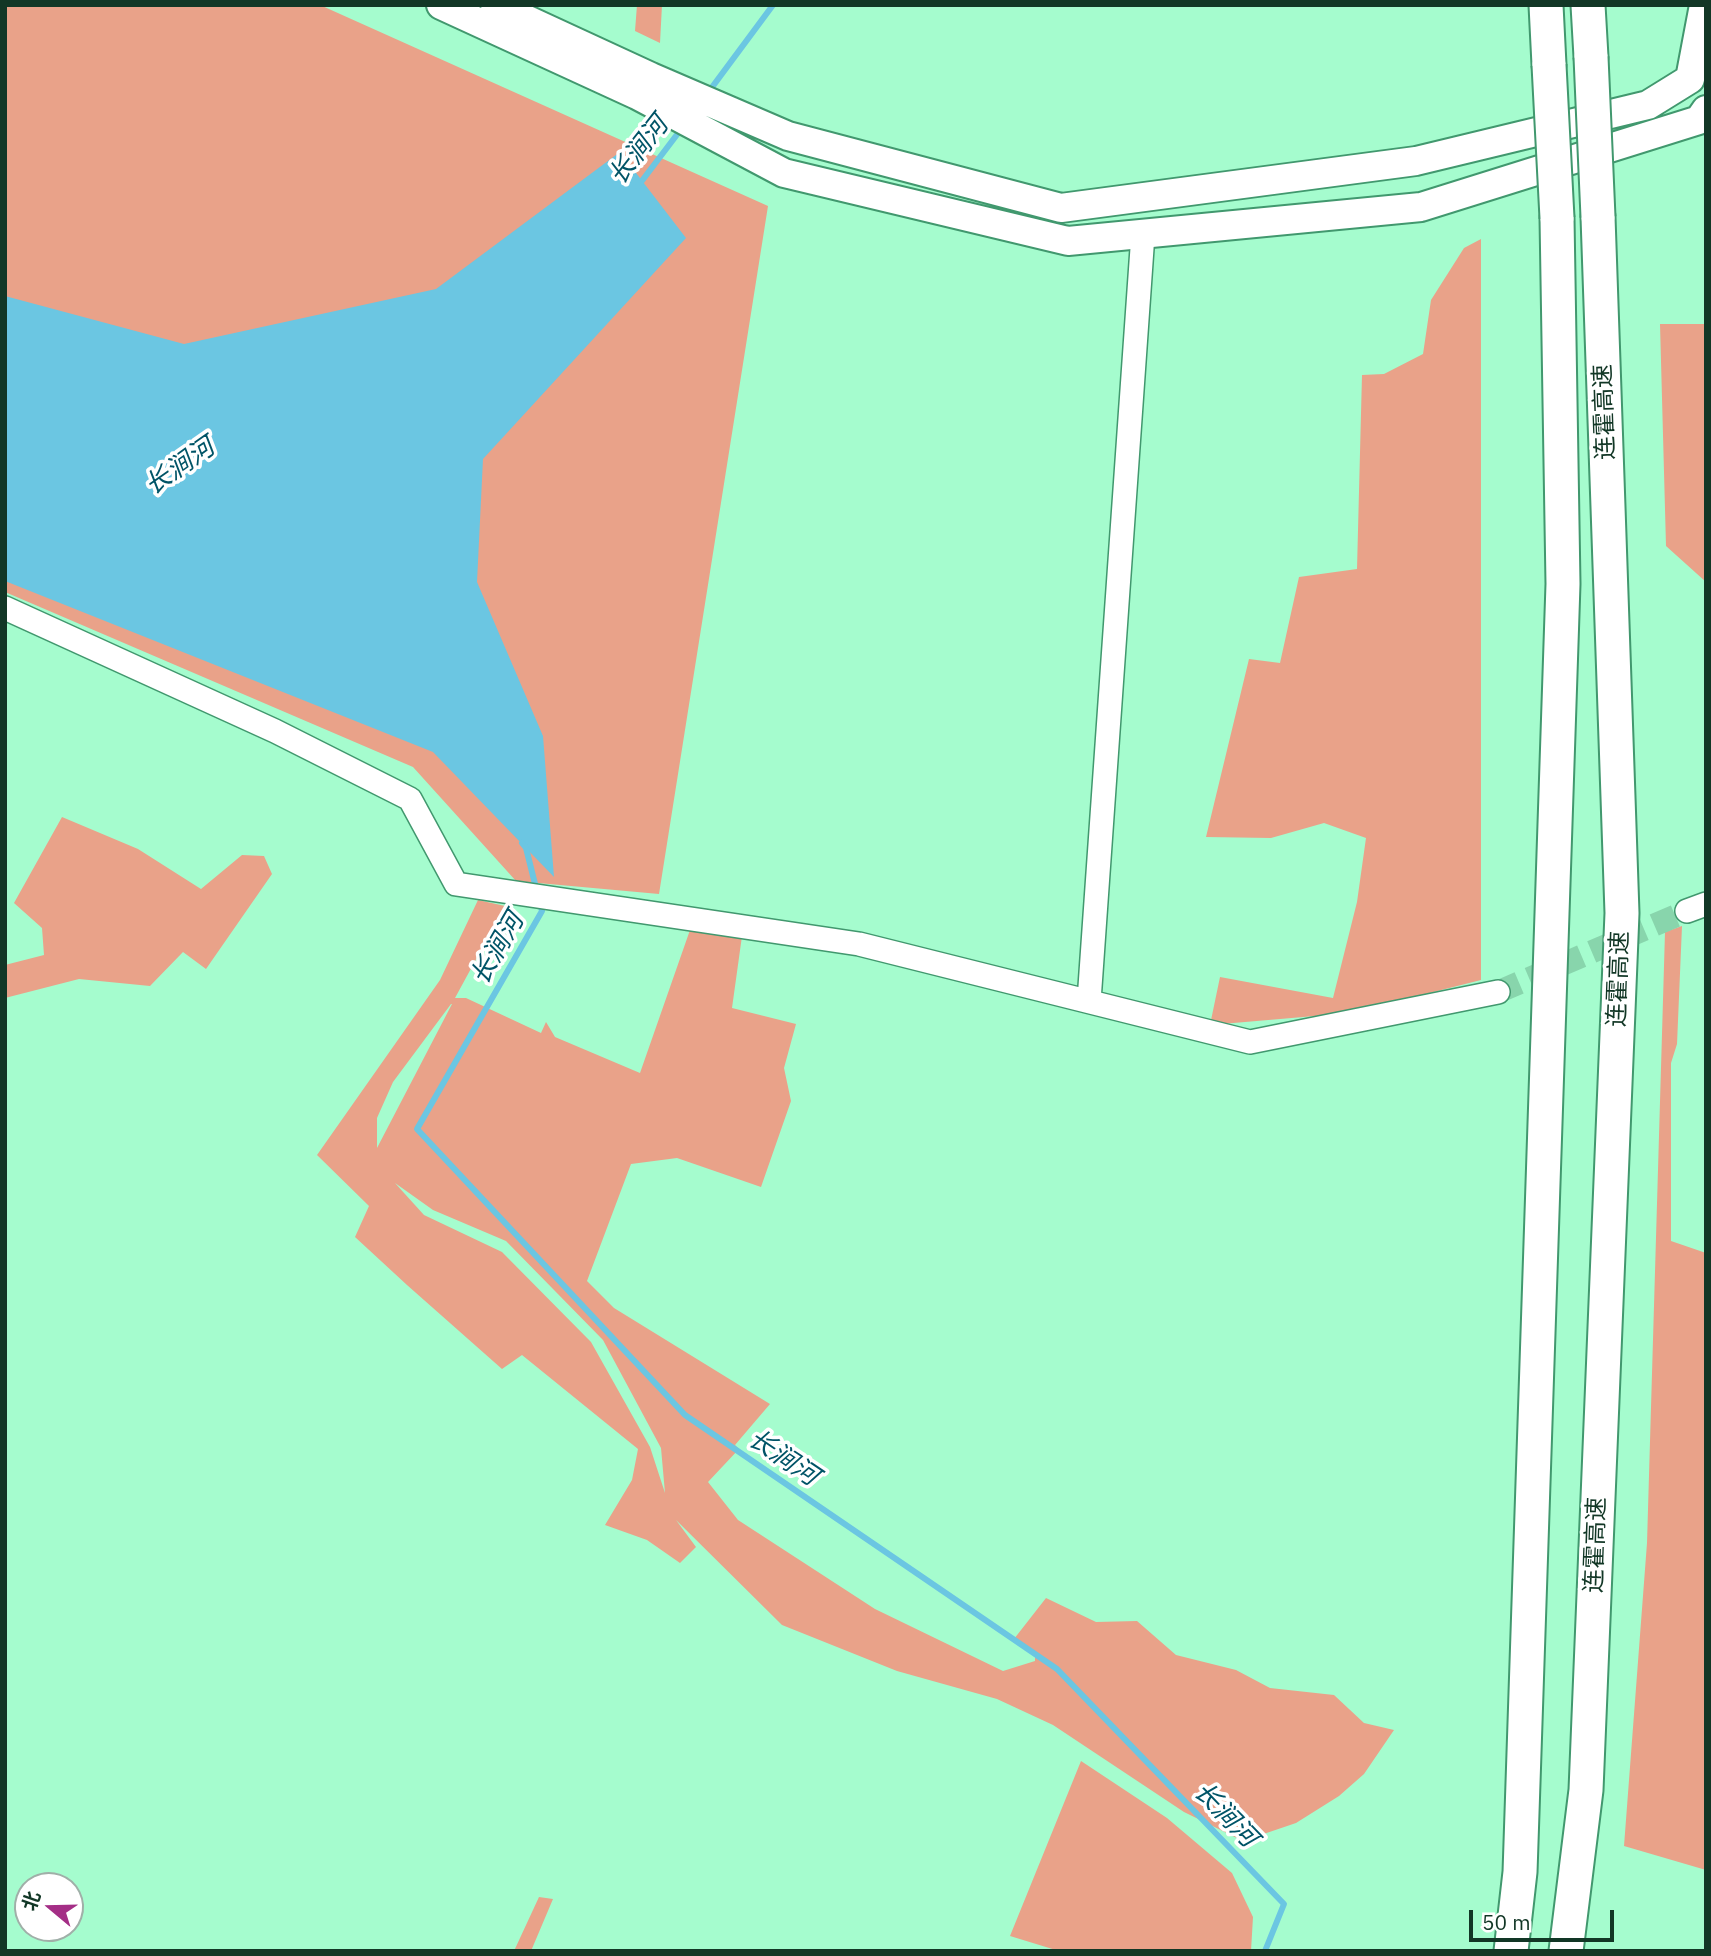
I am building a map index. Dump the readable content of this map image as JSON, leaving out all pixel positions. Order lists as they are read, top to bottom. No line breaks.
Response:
{"streets":{"highway":["连霍高速"]},"water":["长涧河"],"scale_bar":"50 m","north":"left"}
